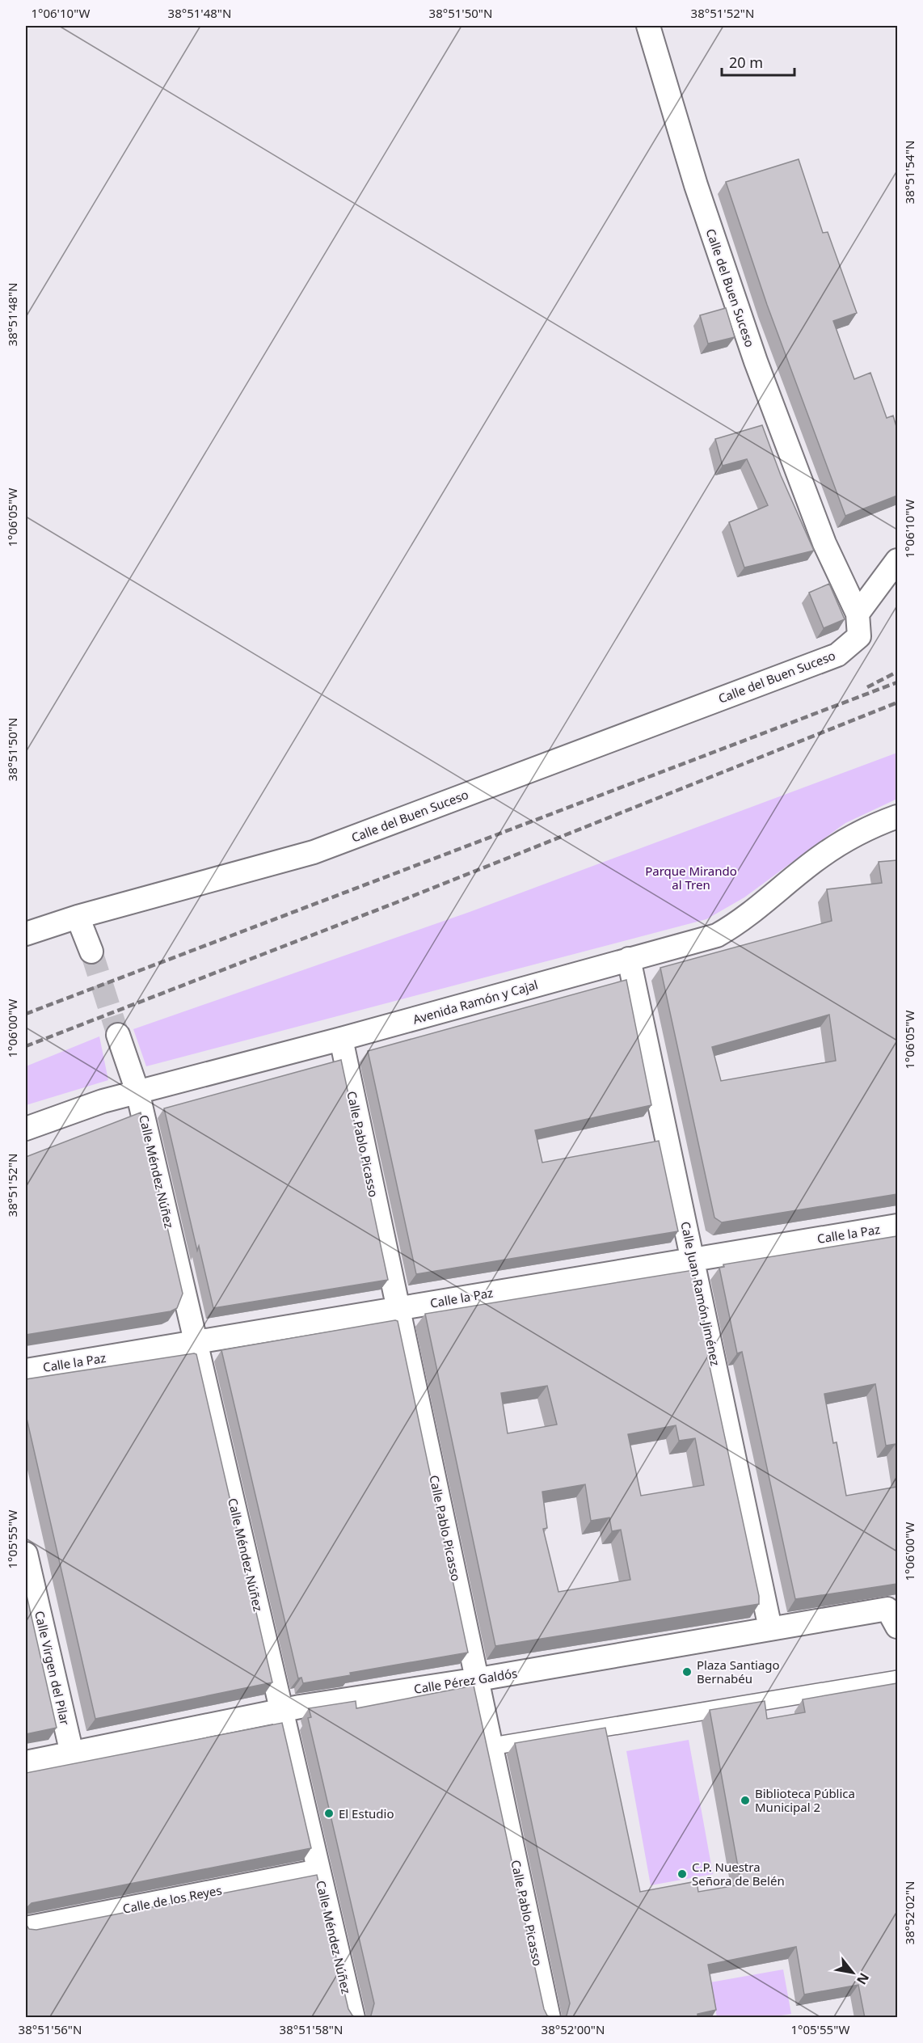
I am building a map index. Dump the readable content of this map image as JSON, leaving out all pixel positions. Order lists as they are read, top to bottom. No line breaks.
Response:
{"streets":{"street":["Calle del Buen Suceso","Avenida Ramón y Cajal","Calle Pablo Picasso","Calle Méndez Núñez","Calle la Paz","Calle Juan Ramón Jiménez","Calle Virgen del Pilar","Calle Pérez Galdós","Calle de los Reyes"]},"crossings":[["Avenida Ramón y Cajal","Calle Pablo Picasso"],["Avenida Ramón y Cajal","Calle Méndez Núñez"],["Avenida Ramón y Cajal","Calle Juan Ramón Jiménez"],["Calle Pablo Picasso","Calle la Paz"],["Calle Pablo Picasso","Calle Pérez Galdós"],["Calle Méndez Núñez","Calle la Paz"],["Calle Méndez Núñez","Calle Pérez Galdós"],["Calle Méndez Núñez","Calle de los Reyes"],["Calle la Paz","Calle Juan Ramón Jiménez"],["Calle Juan Ramón Jiménez","Calle Pérez Galdós"],["Calle Virgen del Pilar","Calle Pérez Galdós"]],"parks":["Parque Mirando al Tren"],"places":["Plaza Santiago Bernabéu","Biblioteca Pública Municipal 2","El Estudio","C.P. Nuestra Señora de Belén"],"scale_bar":"20 m","north":"bottom right","coordinates":["1°06'10\"W","38°51'48\"N","38°51'50\"N","38°51'52\"N","38°51'54\"N","1°06'05\"W","1°06'00\"W","1°05'55\"W","38°52'02\"N","38°51'56\"N","38°51'58\"N","38°52'00\"N"]}
